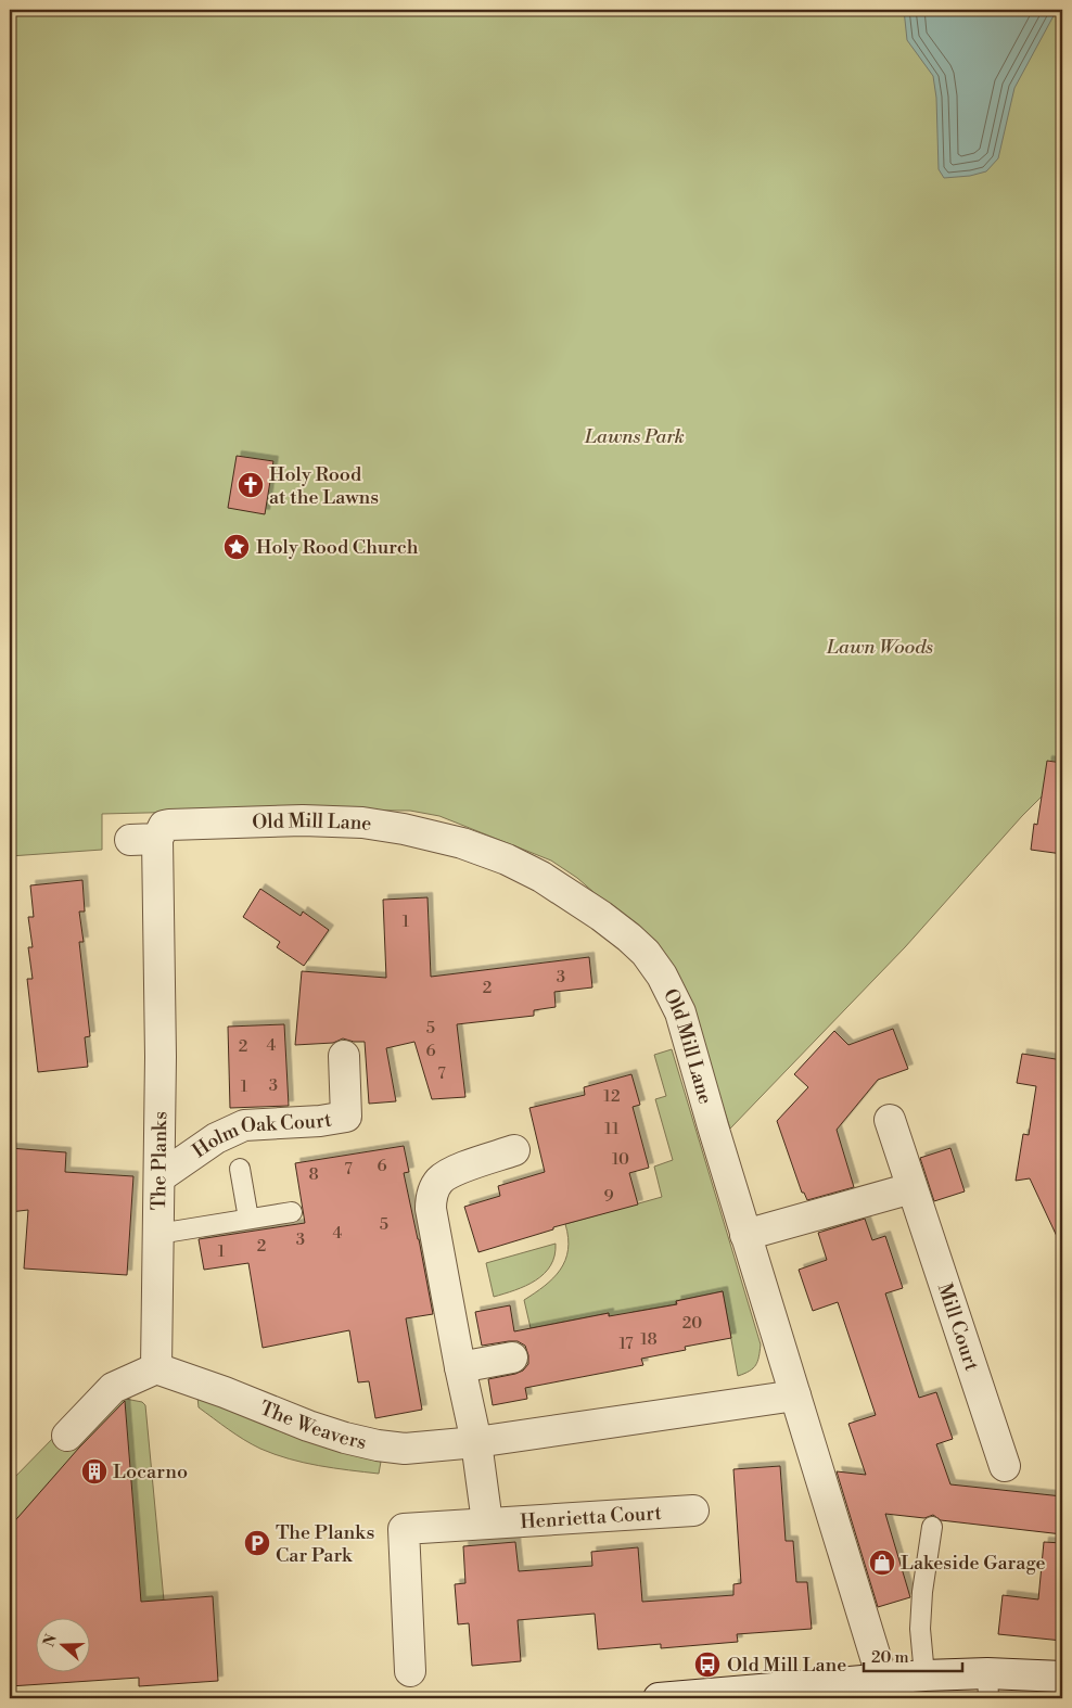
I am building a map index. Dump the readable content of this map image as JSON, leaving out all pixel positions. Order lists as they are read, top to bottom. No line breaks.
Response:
{"streets":{"street":["Old Mill Lane","Holm Oak Court","The Planks","Mill Court","The Weavers","Henrietta Court"]},"crossings":[["Old Mill Lane","The Planks"],["Old Mill Lane","The Weavers"],["Holm Oak Court","The Planks"],["The Planks","The Weavers"]],"parks":["Lawns Park","Lawn Woods"],"places":{"church":["Holy Rood at the Lawns"],"place":["Holy Rood Church"],"building":["Locarno"],"parking":["The Planks Car Park"],"shop":["Lakeside Garage"],"bus stop":["Old Mill Lane"]},"house_numbers":["1","3","2","5","4","2","6","7","3","1","12","11","10","6","7","8","9","5","4","3","2","1","20","18","17"],"scale_bar":"20 m","north":"left"}
